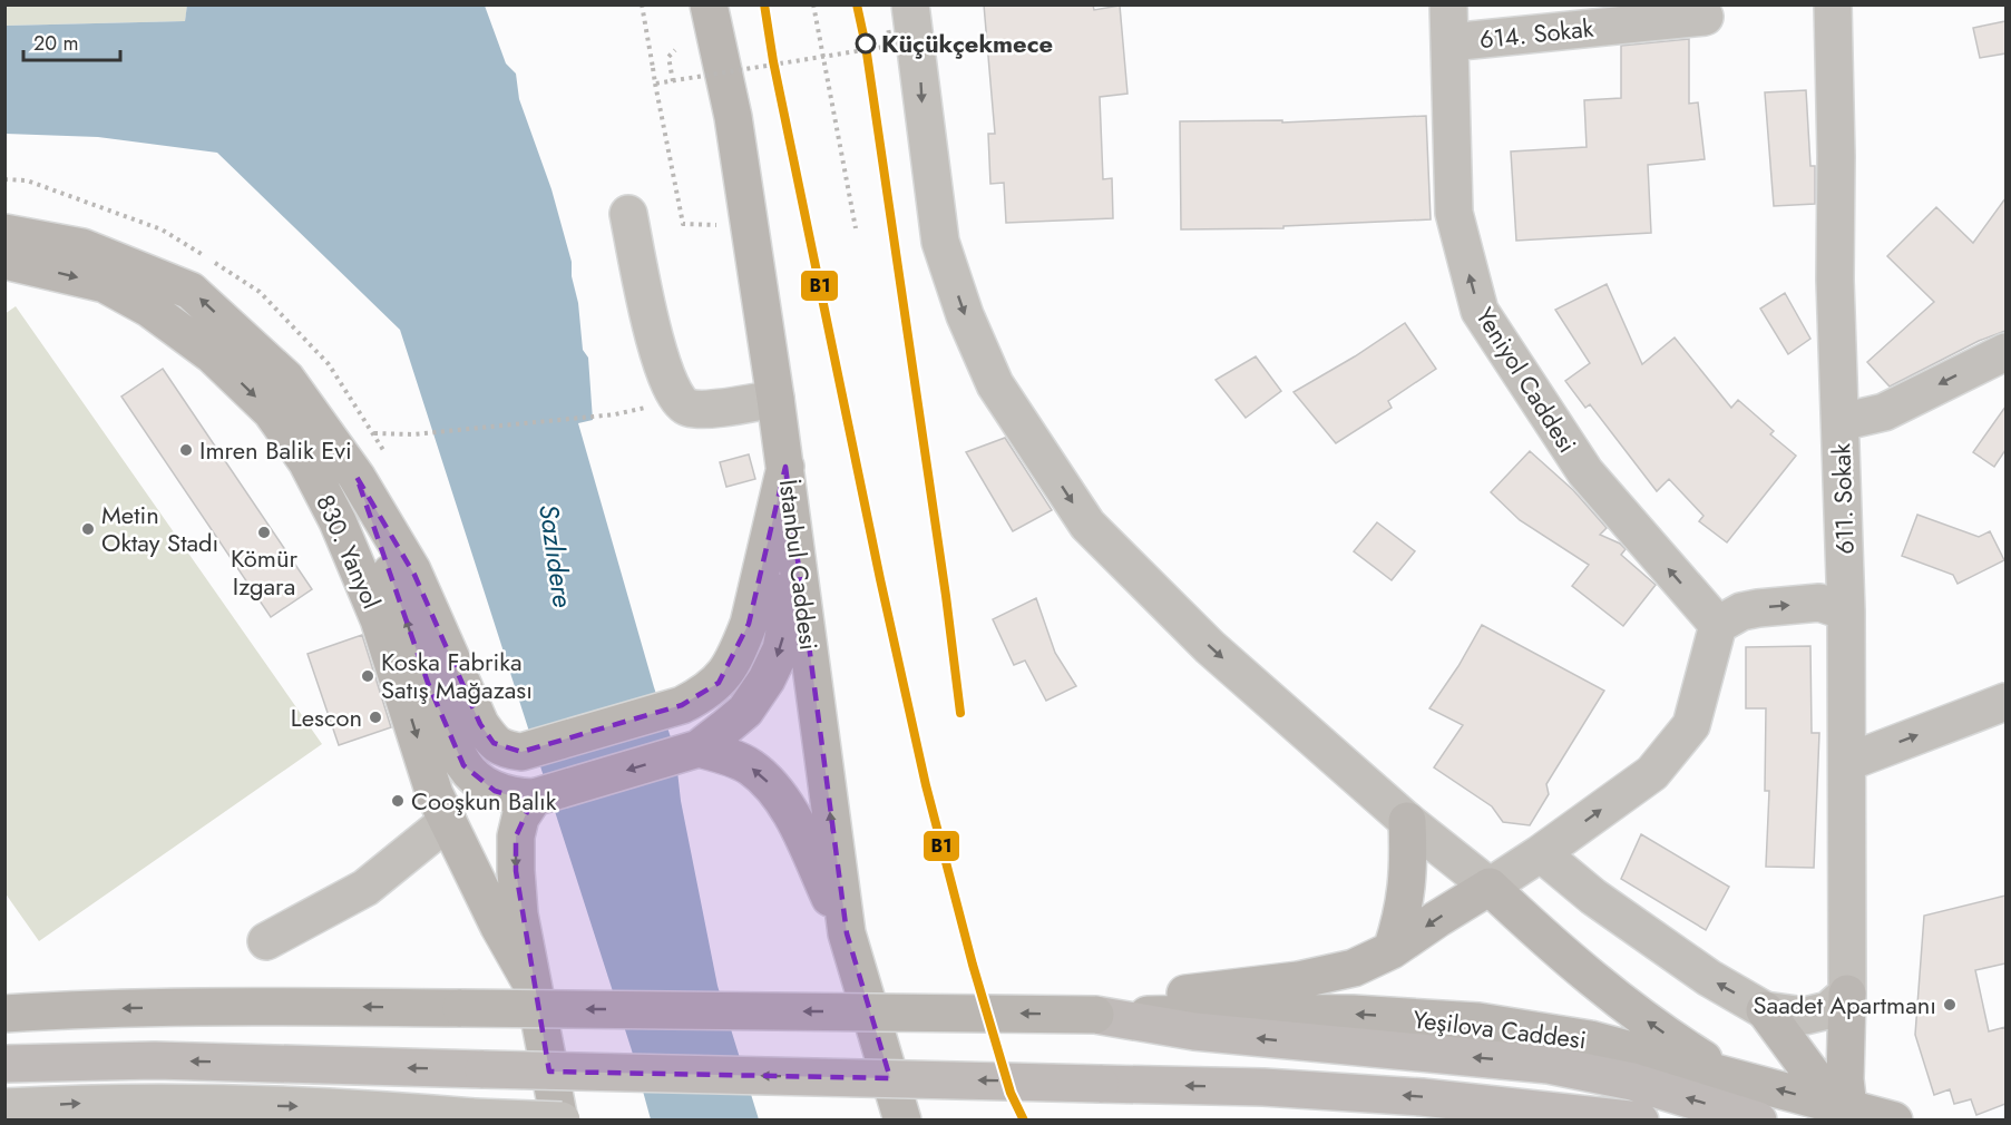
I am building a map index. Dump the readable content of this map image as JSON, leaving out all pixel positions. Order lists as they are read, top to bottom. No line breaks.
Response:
{"streets":{"main road":["830. Yanyol","İstanbul Caddesi","Yeşilova Caddesi"],"street":["614. Sokak","Yeniyol Caddesi","611. Sokak"]},"crossings":[["614. Sokak","Yeniyol Caddesi"]],"one_way":["Yeniyol Caddesi"],"water":["Sazlıdere"],"places":["Küçükçekmece","Imren Balik Evi","Metin Oktay Stadı","Kömür Izgara","Koska Fabrika Satış Mağazası","Lescon","Cooşkun Balık","Saadet Apartmanı"],"lines":["transit line B1"],"scale_bar":"20 m"}
